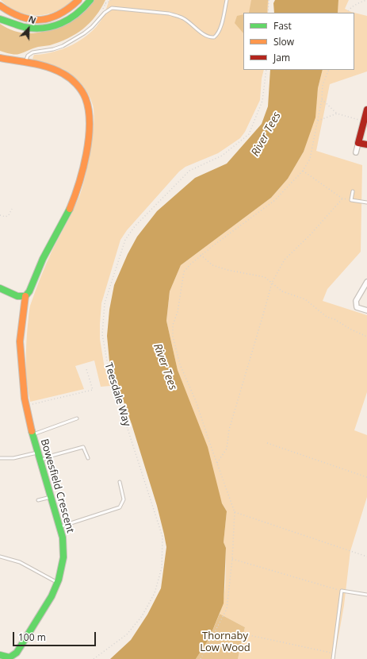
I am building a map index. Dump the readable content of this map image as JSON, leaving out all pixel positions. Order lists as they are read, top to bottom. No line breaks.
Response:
{"streets":{"main road":["Bowesfield Crescent"],"path":["Teesdale Way"]},"water":["River Tees"],"parks":["Thornaby Low Wood"],"legend":["Fast","Slow","Jam"],"scale_bar":"100 m","north":"top right"}
